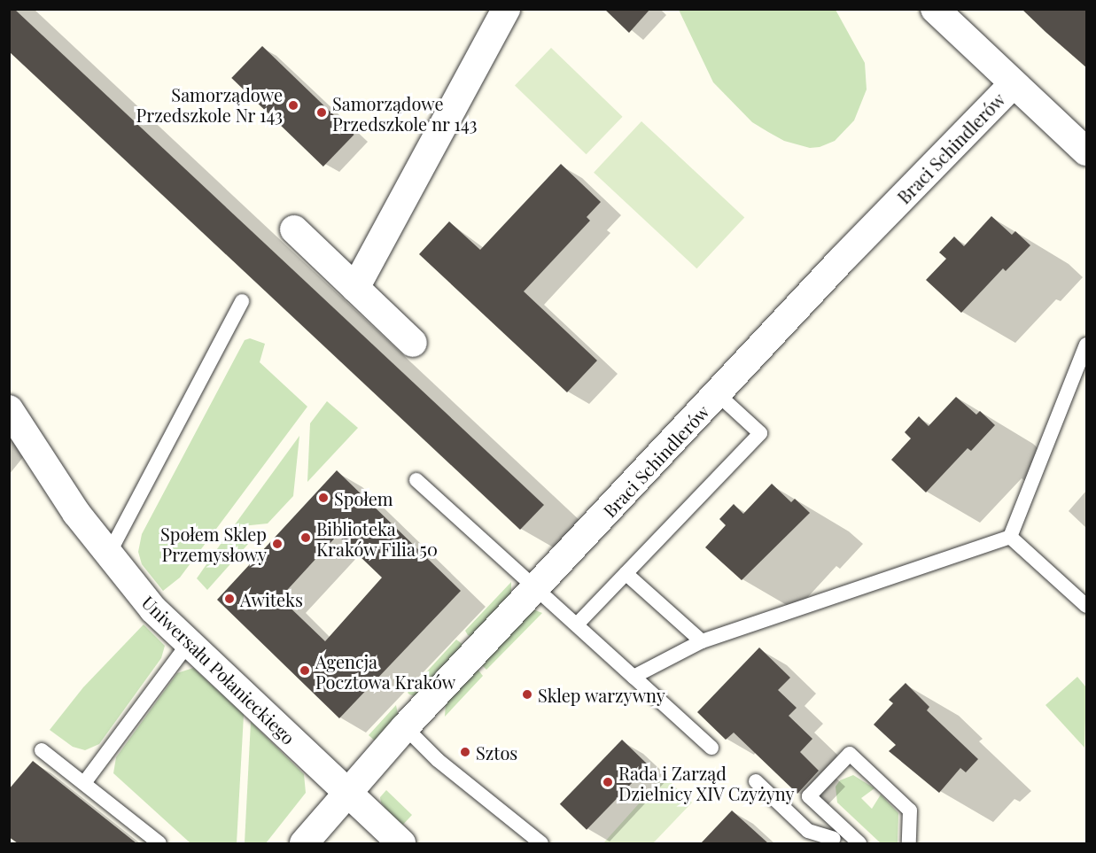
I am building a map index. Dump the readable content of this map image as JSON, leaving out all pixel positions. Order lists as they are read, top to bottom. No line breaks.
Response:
{"streets":{"street":["Braci Schindlerów","Uniwersału Połanieckiego"]},"crossings":[["Braci Schindlerów","Uniwersału Połanieckiego"]],"places":["Samorządowe Przedszkole Nr 143","Samorządowe Przedszkole nr 143","Społem","Biblioteka Kraków Filia 50","Społem Sklep Przemysłowy","Awiteks","Agencja Pocztowa Kraków","Sklep warzywny","Sztos","Rada i Zarząd Dzielnicy XIV Czyżyny"]}
